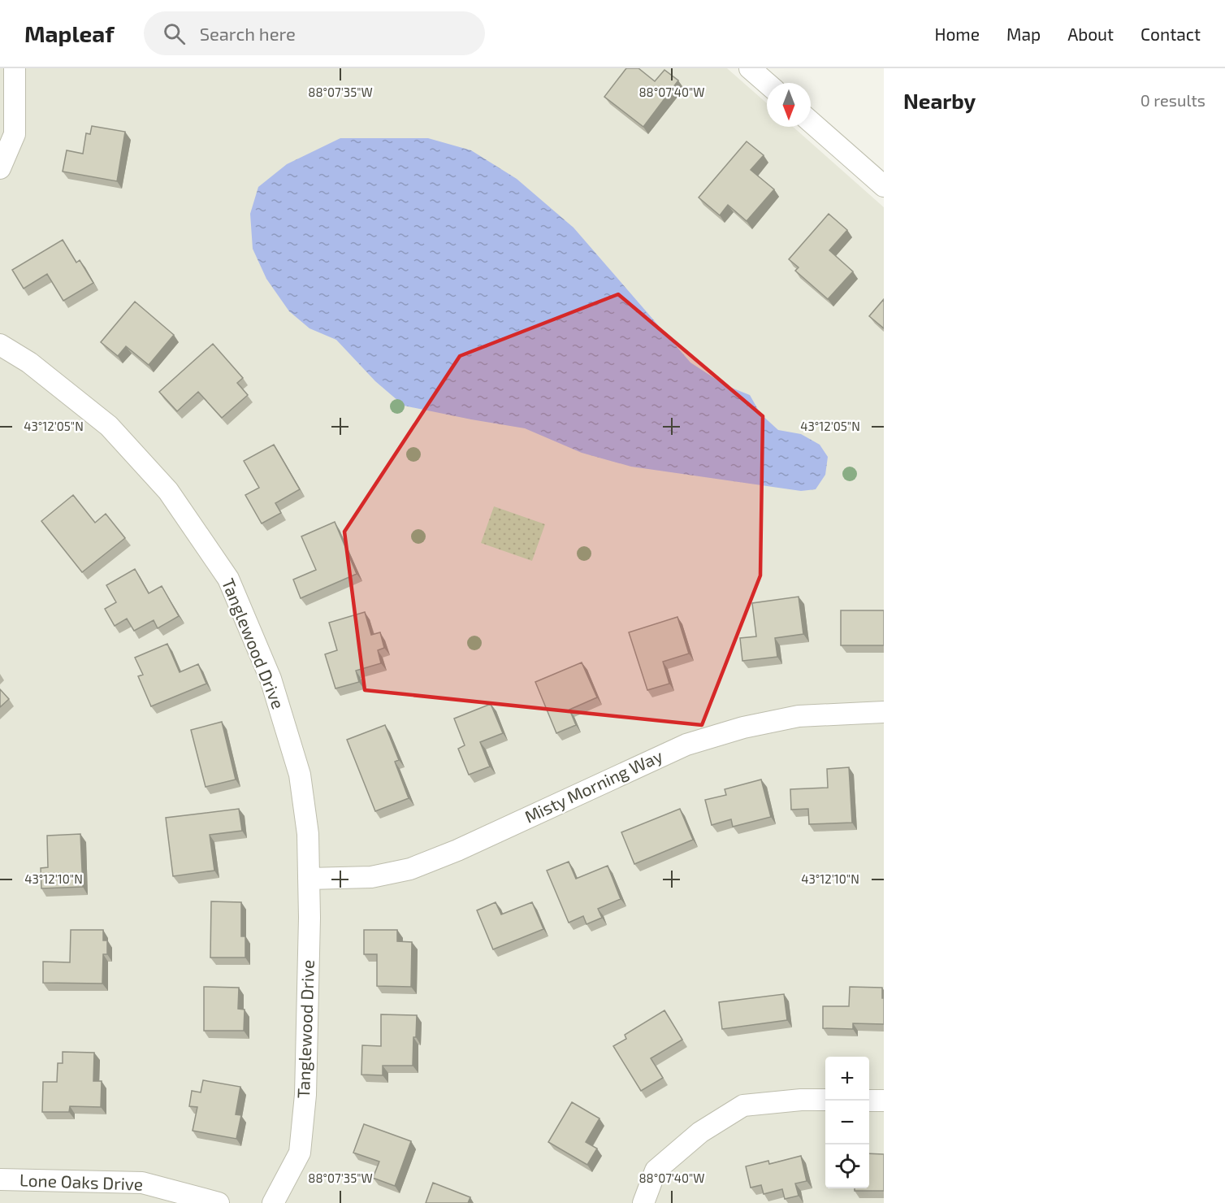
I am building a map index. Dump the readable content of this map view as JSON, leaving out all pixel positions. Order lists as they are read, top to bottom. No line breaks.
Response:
{"streets":{"street":["Tanglewood Drive","Misty Morning Way","Lone Oaks Drive"]},"crossings":[["Tanglewood Drive","Misty Morning Way"]],"north":"bottom","page":{"header":"Mapleaf","search":"Search here","nav":["Home","Map","About","Contact"],"heading":["Nearby","0 results"],"map_buttons":["+","−"]},"coordinates":["88°07'35\"W","88°07'40\"W","43°12'05\"N","43°12'10\"N"]}
